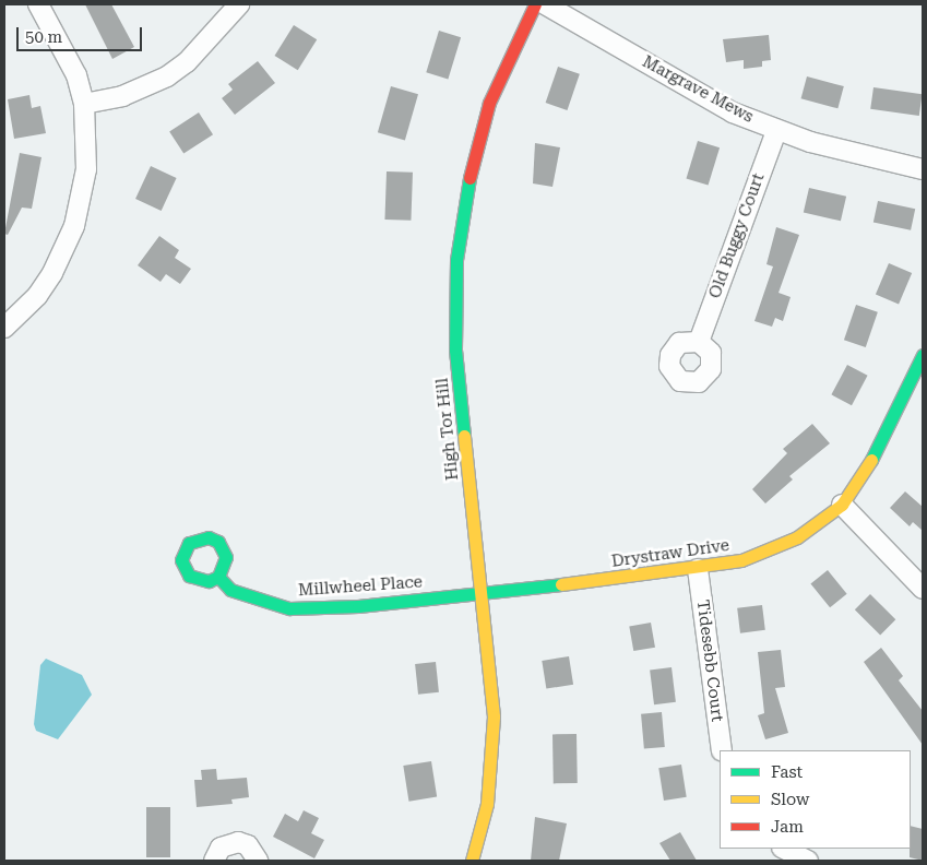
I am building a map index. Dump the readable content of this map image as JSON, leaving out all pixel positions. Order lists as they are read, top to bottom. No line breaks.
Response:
{"streets":{"street":["Margrave Mews","Old Buggy Court","High Tor Hill","Drystraw Drive","Millwheel Place","Tidesebb Court"]},"crossings":[["Margrave Mews","Old Buggy Court"],["High Tor Hill","Drystraw Drive"],["High Tor Hill","Millwheel Place"],["Drystraw Drive","Millwheel Place"],["Drystraw Drive","Tidesebb Court"]],"legend":["Fast","Slow","Jam"],"scale_bar":"50 m"}
